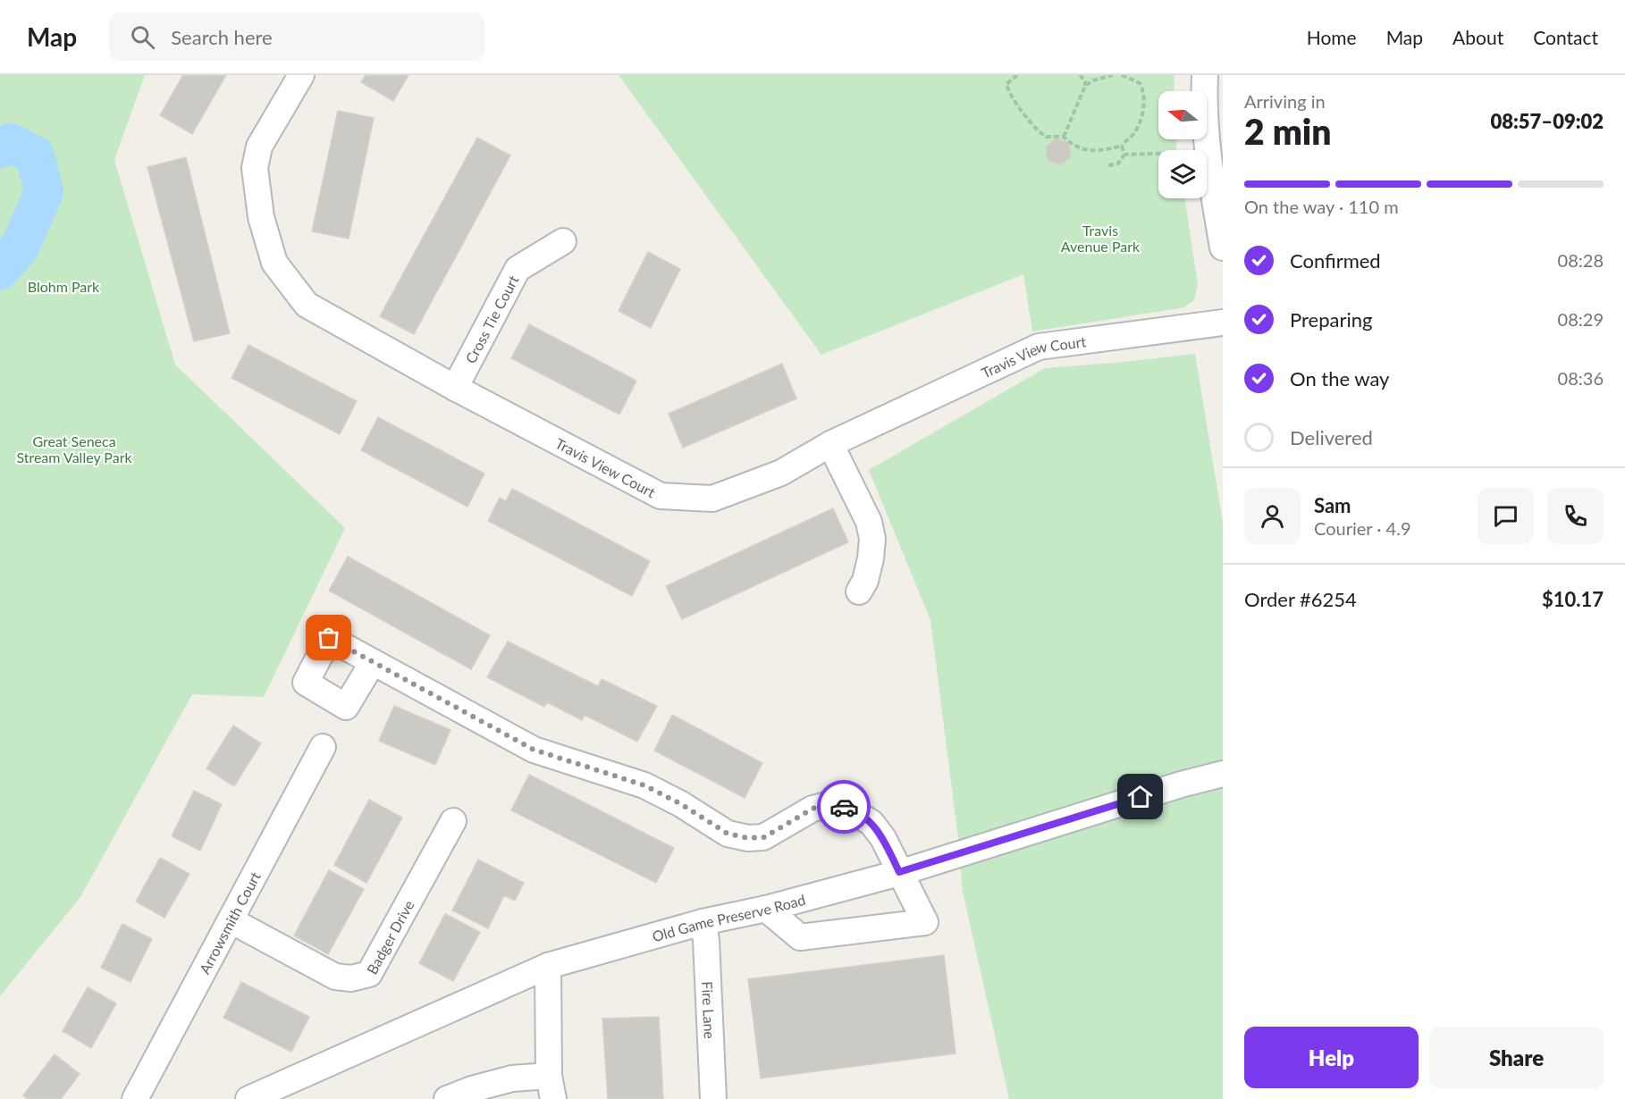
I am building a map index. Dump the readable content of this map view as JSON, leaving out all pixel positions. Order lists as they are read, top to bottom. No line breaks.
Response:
{"streets":{"street":["Cross Tie Court","Travis View Court","Old Game Preserve Road","Arrowsmith Court","Badger Drive","Fire Lane"]},"crossings":[["Cross Tie Court","Travis View Court"],["Old Game Preserve Road","Fire Lane"],["Arrowsmith Court","Badger Drive"]],"parks":["Travis Avenue Park","Blohm Park","Great Seneca Stream Valley Park"],"north":"left","page":{"header":"Map","search":"Search here","nav":["Home","Map","About","Contact"],"heading":["2 min","Arriving in","08:57–09:02"],"panel":["Sam","Courier · 4.9","Order #6254","$10.17"],"bar":"On the way · 110 m","list":[["Confirmed","08:28"],["Preparing","08:29"],["On the way","08:36"],"Delivered"],"buttons":["Help","Share"]}}
